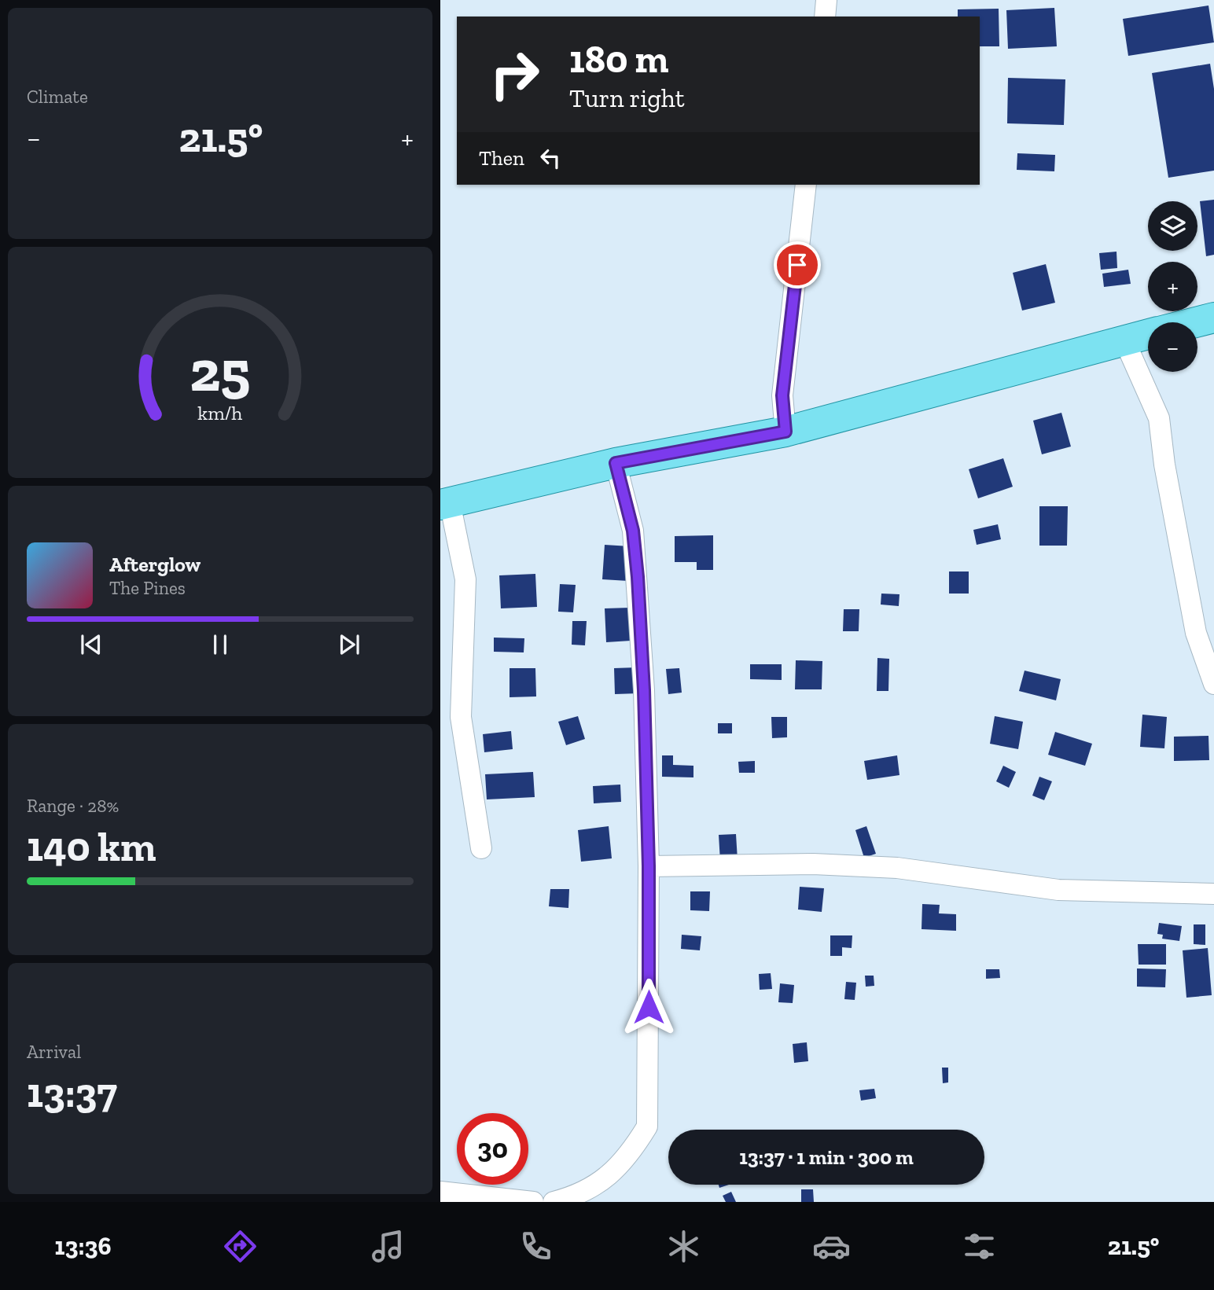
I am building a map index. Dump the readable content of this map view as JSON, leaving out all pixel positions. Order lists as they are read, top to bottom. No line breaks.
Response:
{"page":{"tile":["Climate",["Range · 28%","140 km"],["Arrival","13:37"]],"turn":["180 m","Turn right"],"heat":["−","21.5°","+"],"then":"Then","map_buttons":["+","−"],"song":["Afterglow","The Pines"],"limit":"30","trip":"13:37 · 1 min · 300 m","tabs":["13:36","21.5°"],"gauge":["25","km/h"]}}
